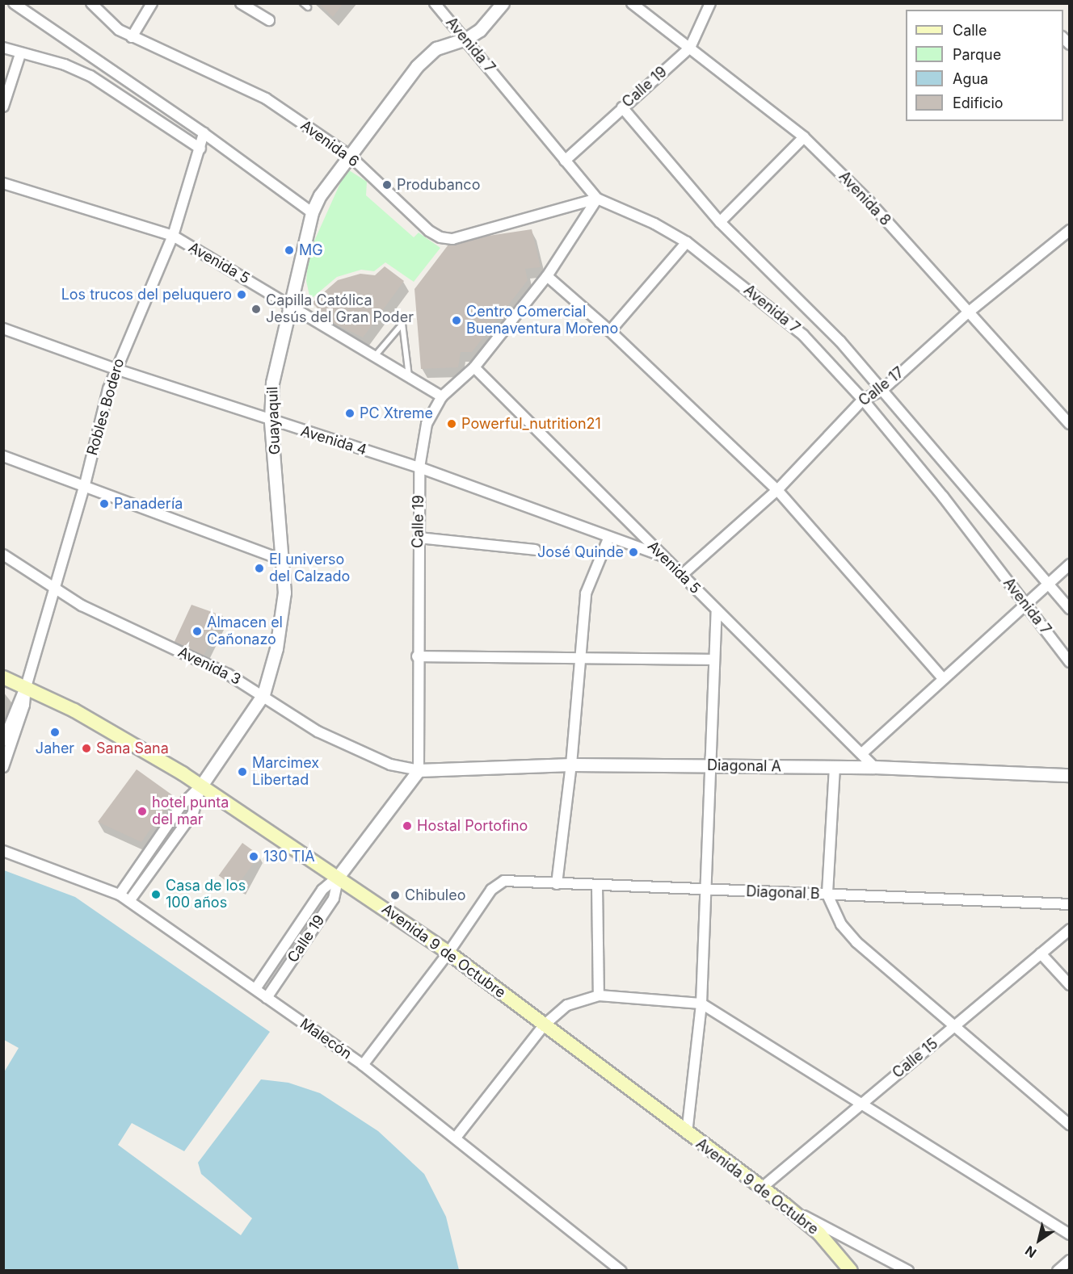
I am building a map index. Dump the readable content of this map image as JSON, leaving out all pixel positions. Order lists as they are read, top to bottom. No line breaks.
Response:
{"streets":{"main road":["Avenida 9 de Octubre"],"street":["Avenida 7","Calle 19","Avenida 6","Avenida 8","Avenida 5","Calle 17","Robles Bodero","Guayaquil","Avenida 4","Avenida 3","Diagonal A","Diagonal B","Malecón","Calle 15"]},"crossings":[["Avenida 7","Calle 19"],["Avenida 7","Avenida 6"],["Avenida 7","Calle 17"],["Avenida 7","Guayaquil"],["Calle 19","Avenida 6"],["Calle 19","Avenida 8"],["Calle 19","Avenida 5"],["Calle 19","Avenida 4"],["Calle 19","Avenida 3"],["Calle 19","Diagonal A"],["Calle 19","Avenida 9 de Octubre"],["Calle 19","Malecón"],["Avenida 6","Guayaquil"],["Avenida 8","Calle 17"],["Avenida 5","Calle 17"],["Avenida 5","Robles Bodero"],["Avenida 5","Guayaquil"],["Avenida 5","Avenida 4"],["Avenida 5","Diagonal A"],["Robles Bodero","Avenida 4"],["Robles Bodero","Avenida 3"],["Robles Bodero","Avenida 9 de Octubre"],["Guayaquil","Avenida 4"],["Guayaquil","Avenida 3"],["Guayaquil","Avenida 9 de Octubre"],["Guayaquil","Malecón"],["Avenida 3","Diagonal A"],["Diagonal B","Avenida 9 de Octubre"],["Avenida 9 de Octubre","Calle 15"]],"places":["Produbanco","MG","Los trucos del peluquero","Capilla Católica Jesús del Gran Poder","Centro Comercial Buenaventura Moreno","PC Xtreme","Powerful_nutrition21","Panadería","José Quinde","El universo del Calzado","Almacen el Cañonazo","Jaher","Sana Sana","Marcimex Libertad","hotel punta del mar","Hostal Portofino","130 TIA","Casa de los 100 años","Chibuleo"],"legend":["Calle","Parque","Agua","Edificio"],"north":"bottom left"}
